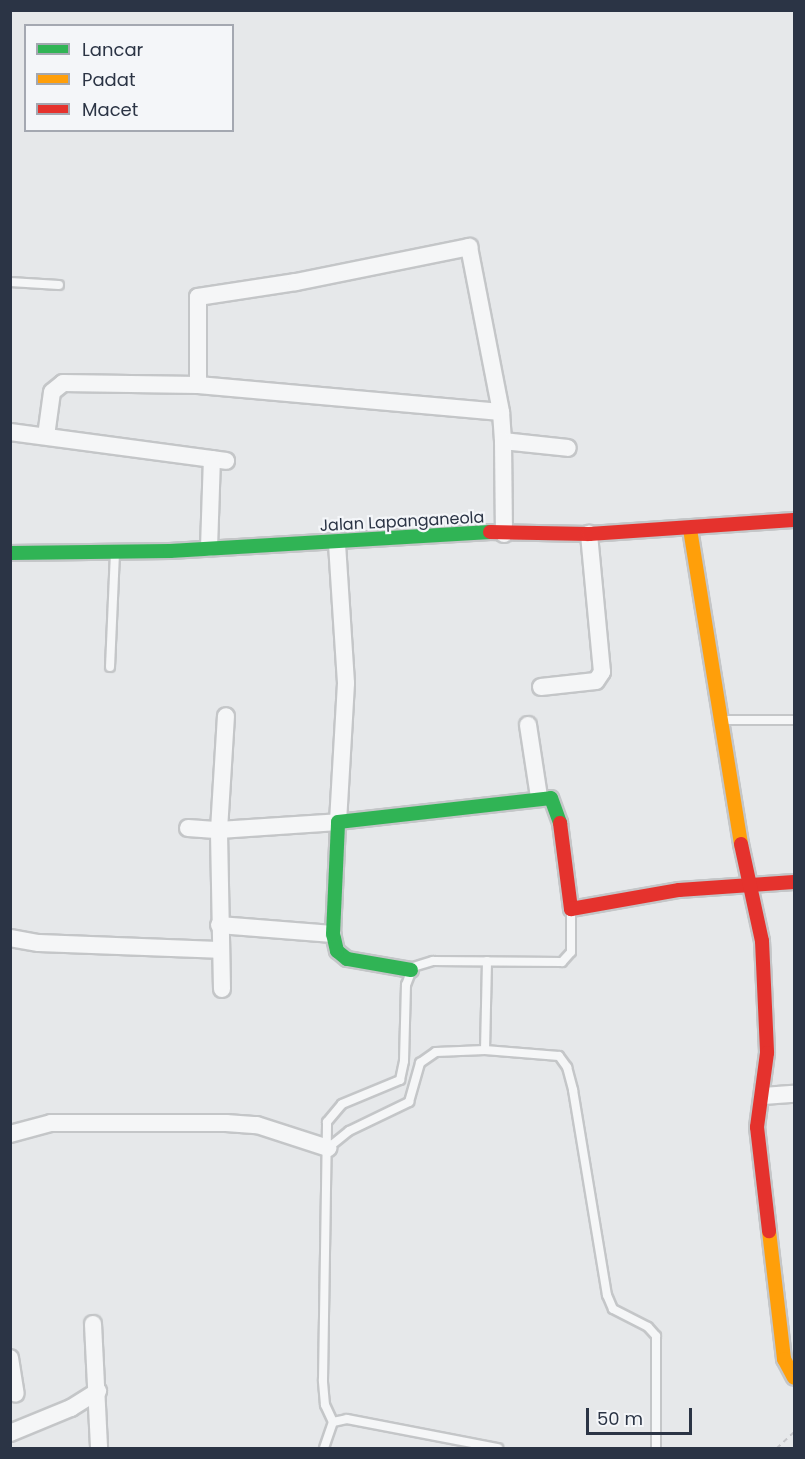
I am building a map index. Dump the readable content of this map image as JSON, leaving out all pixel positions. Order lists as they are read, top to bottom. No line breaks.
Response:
{"streets":{"street":["Jalan Lapanganeola"]},"legend":["Lancar","Padat","Macet"],"scale_bar":"50 m"}
